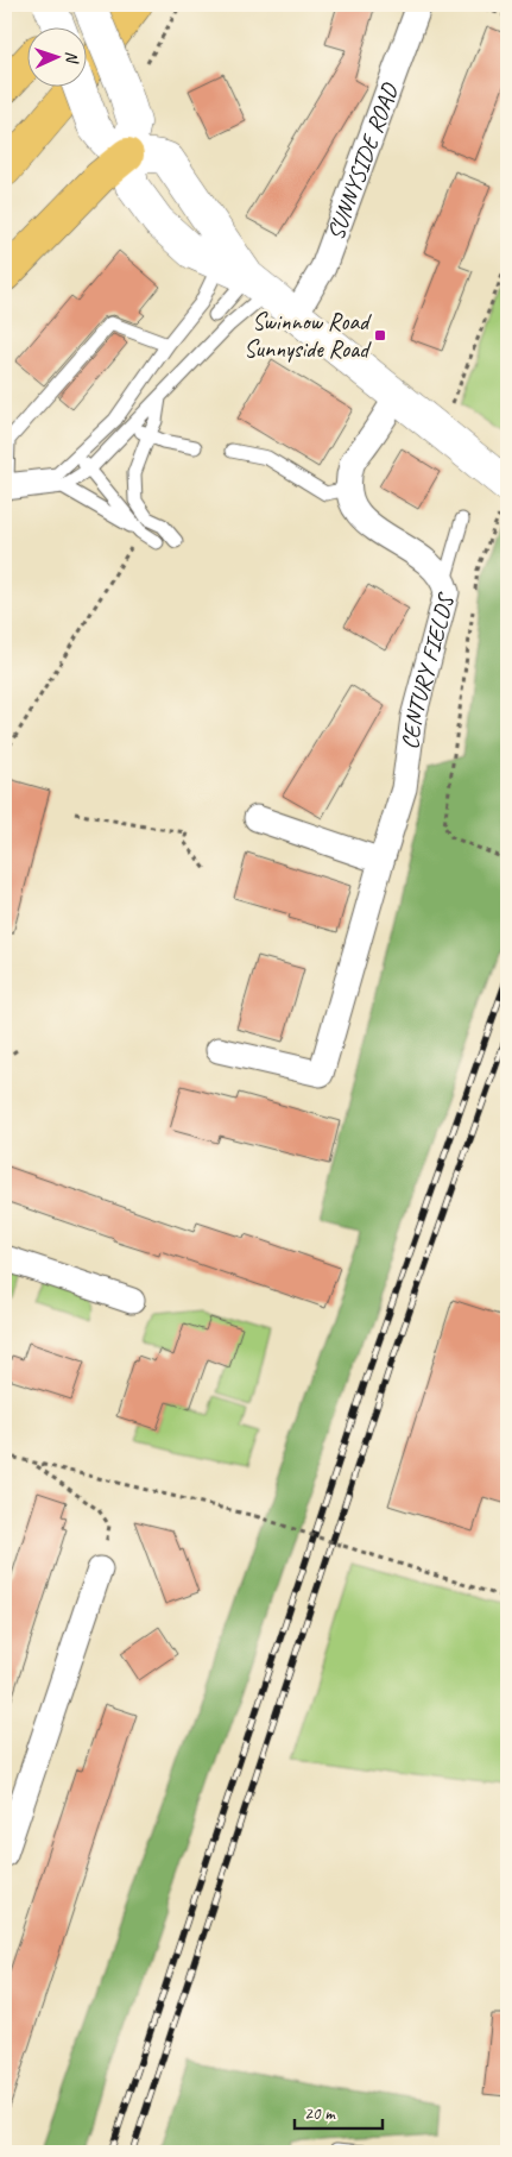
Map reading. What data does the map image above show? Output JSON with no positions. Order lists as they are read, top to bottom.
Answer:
{
  "streets": {
    "street": ["SUNNYSIDE ROAD", "CENTURY FIELDS"]
  },
  "places": {
    "transit": ["Swinnow Road Sunnyside Road"]
  },
  "scale_bar": "20 m",
  "north": "right"
}
